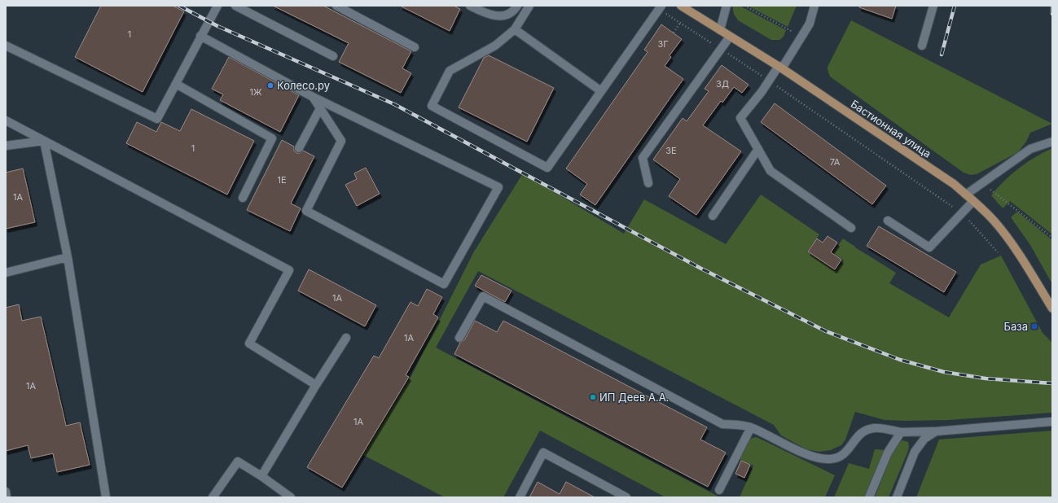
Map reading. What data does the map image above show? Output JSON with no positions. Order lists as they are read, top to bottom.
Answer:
{
  "streets": {
    "main road": ["Бастионная улица"]
  },
  "places": {
    "other": ["Колесо.ру", "ИП Деев А.А."],
    "transit": ["База"]
  },
  "house_numbers": [
    "1",
    "3Г",
    "3Д",
    "1Ж",
    "1",
    "3Е",
    "7А",
    "1Е",
    "1А",
    "1А",
    "1А",
    "1А",
    "1А"
  ]
}
